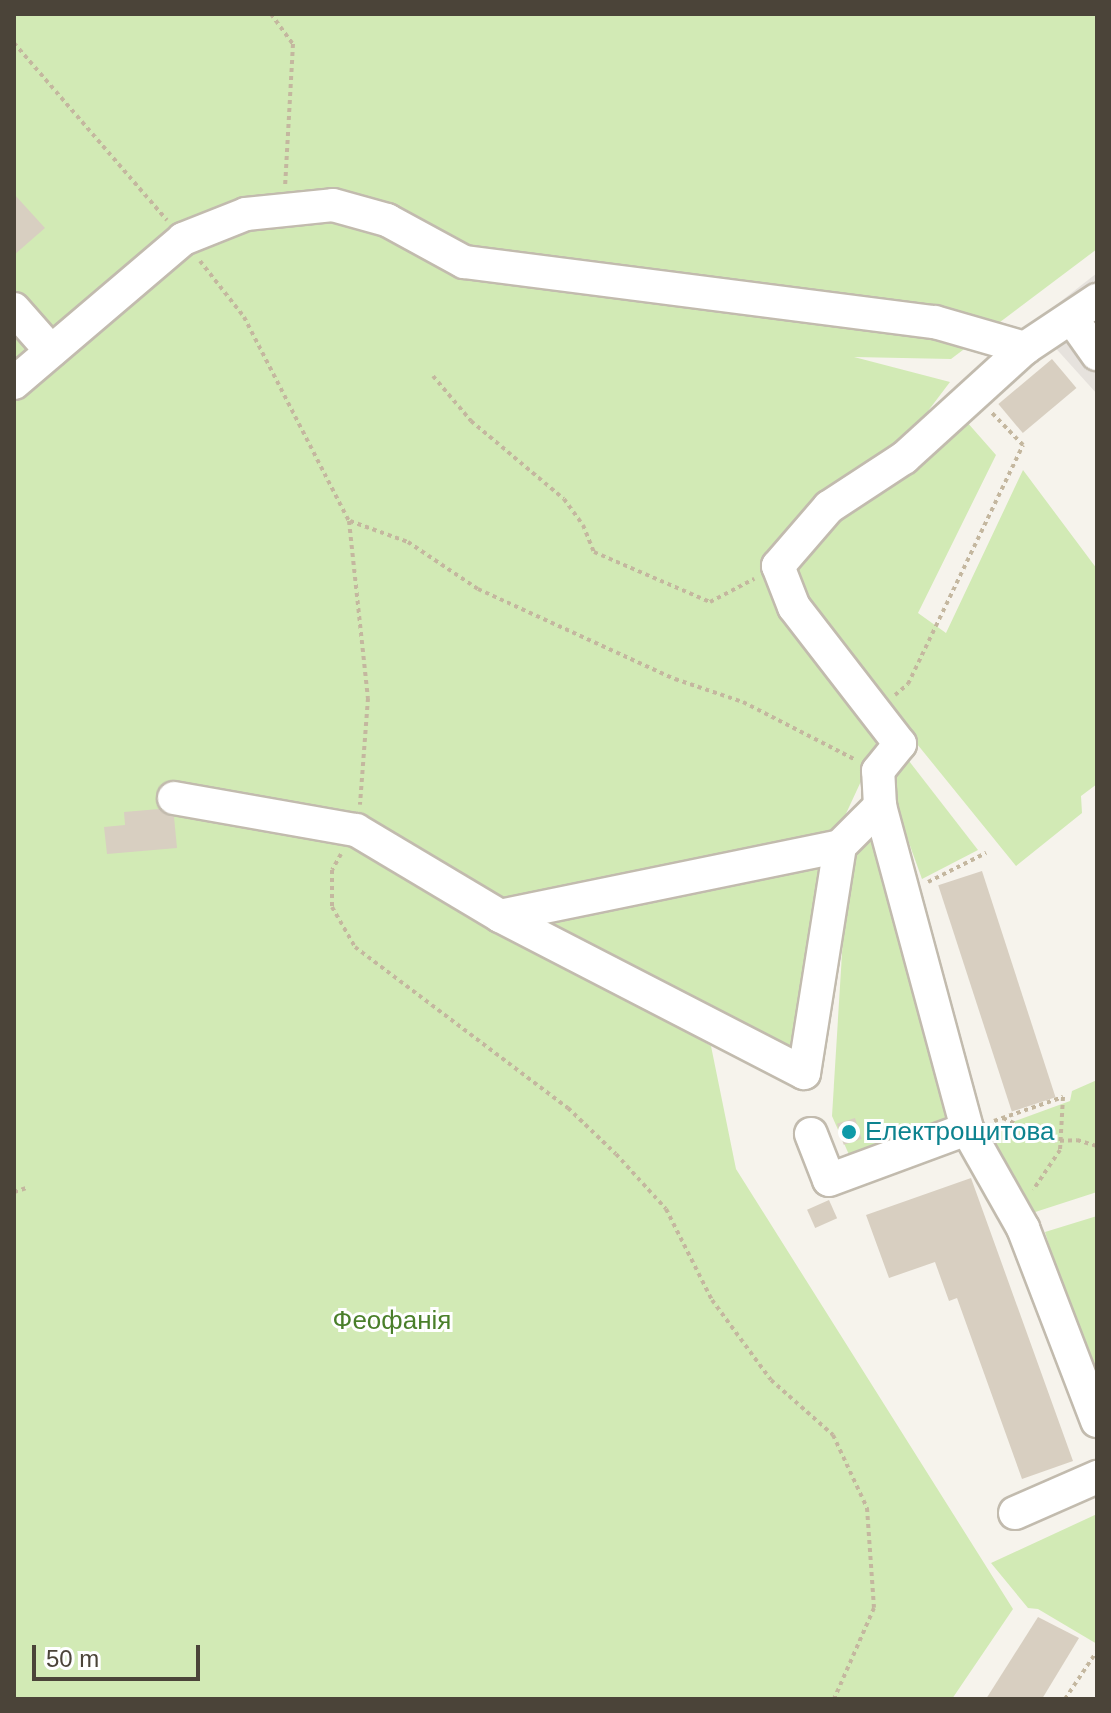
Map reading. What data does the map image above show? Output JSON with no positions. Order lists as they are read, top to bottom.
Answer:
{
  "parks": ["Феофанія"],
  "places": ["Електрощитова"],
  "scale_bar": "50 m"
}
